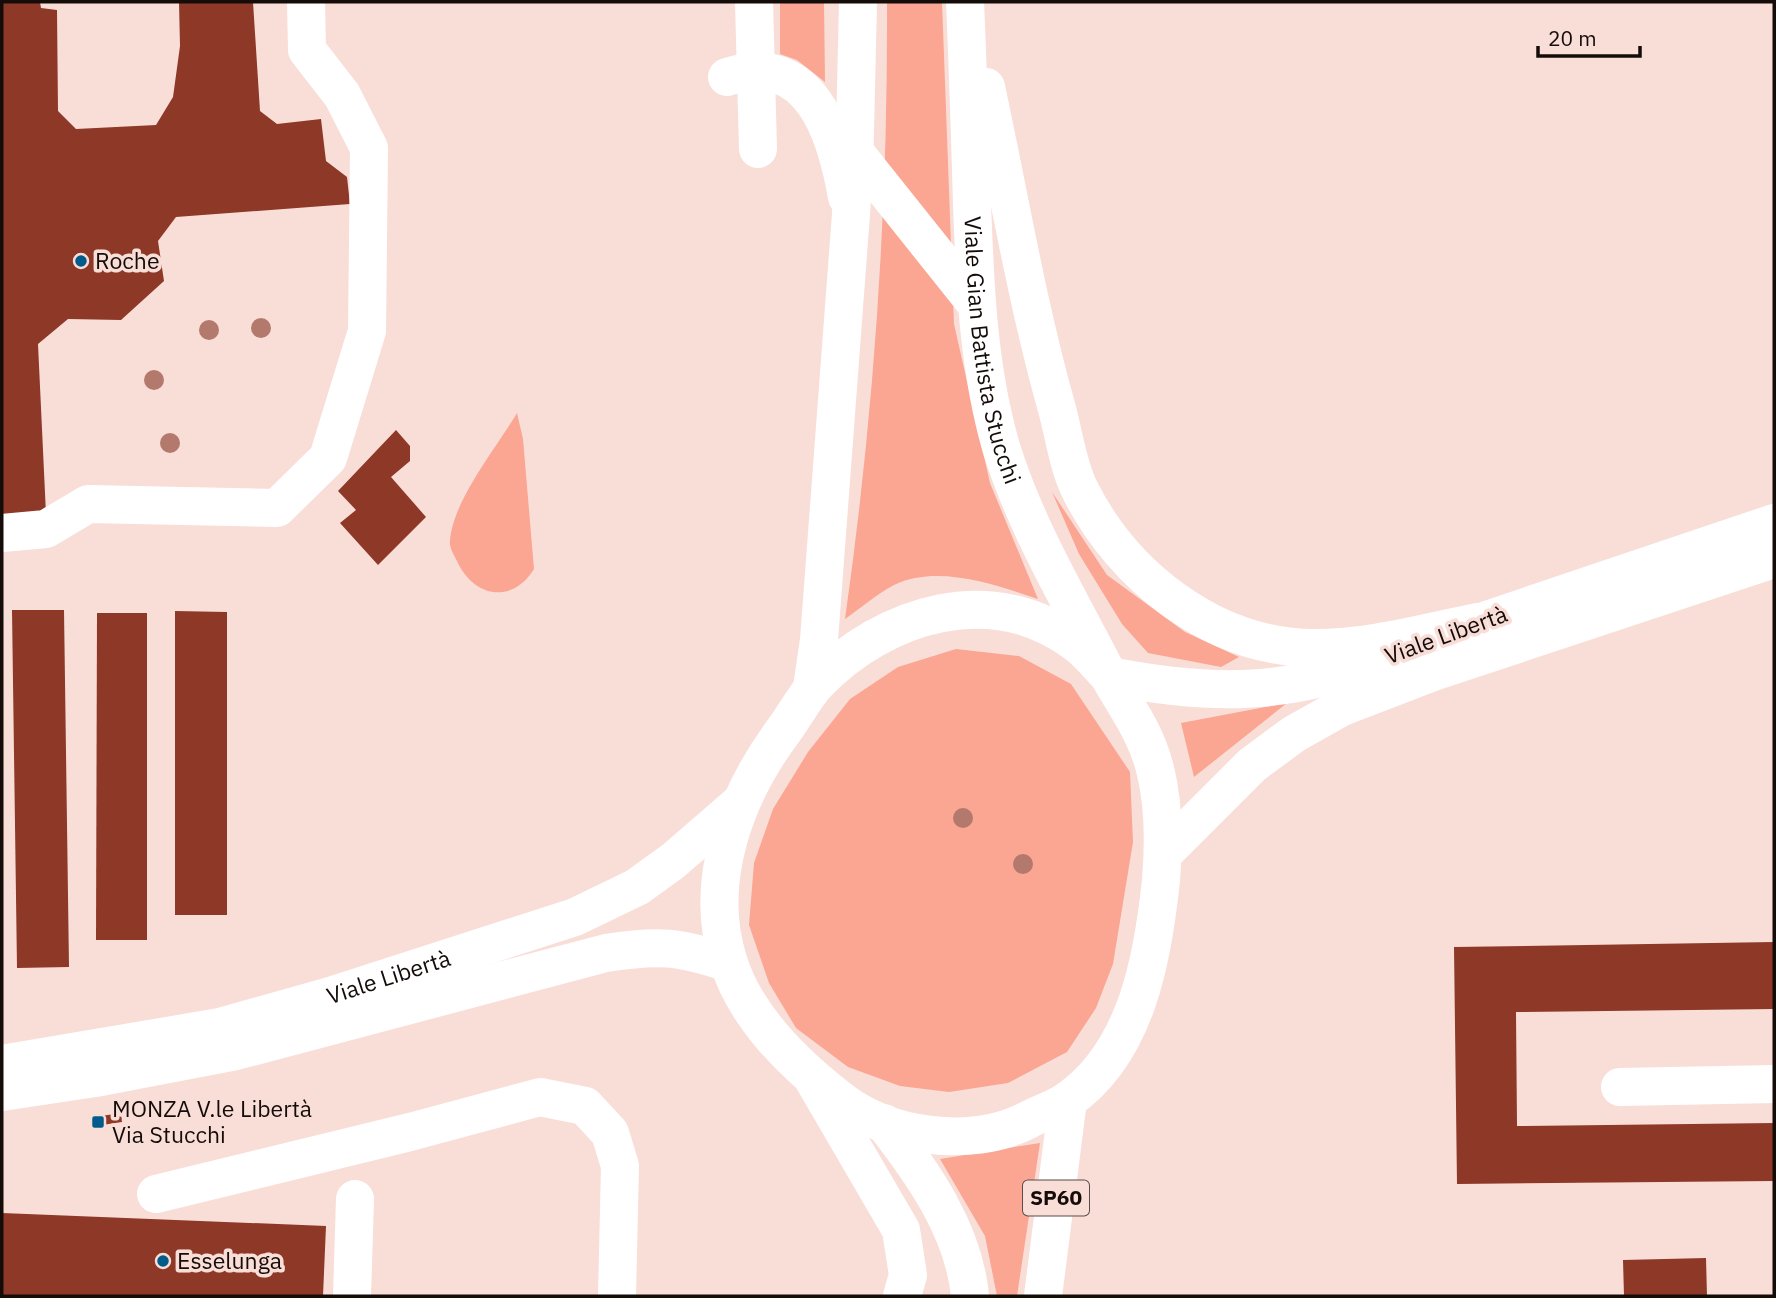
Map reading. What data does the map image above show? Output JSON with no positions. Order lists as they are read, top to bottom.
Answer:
{
  "streets": {
    "main road": ["Viale Gian Battista Stucchi", "Viale Libertà", "SP60"]
  },
  "crossings": [
    ["Viale Gian Battista Stucchi", "Viale Libertà"],
    ["Viale Gian Battista Stucchi", "SP60"]
  ],
  "places": {
    "other": ["Roche", "Esselunga"],
    "transit": ["MONZA V.le Libertà Via Stucchi"]
  },
  "scale_bar": "20 m"
}
